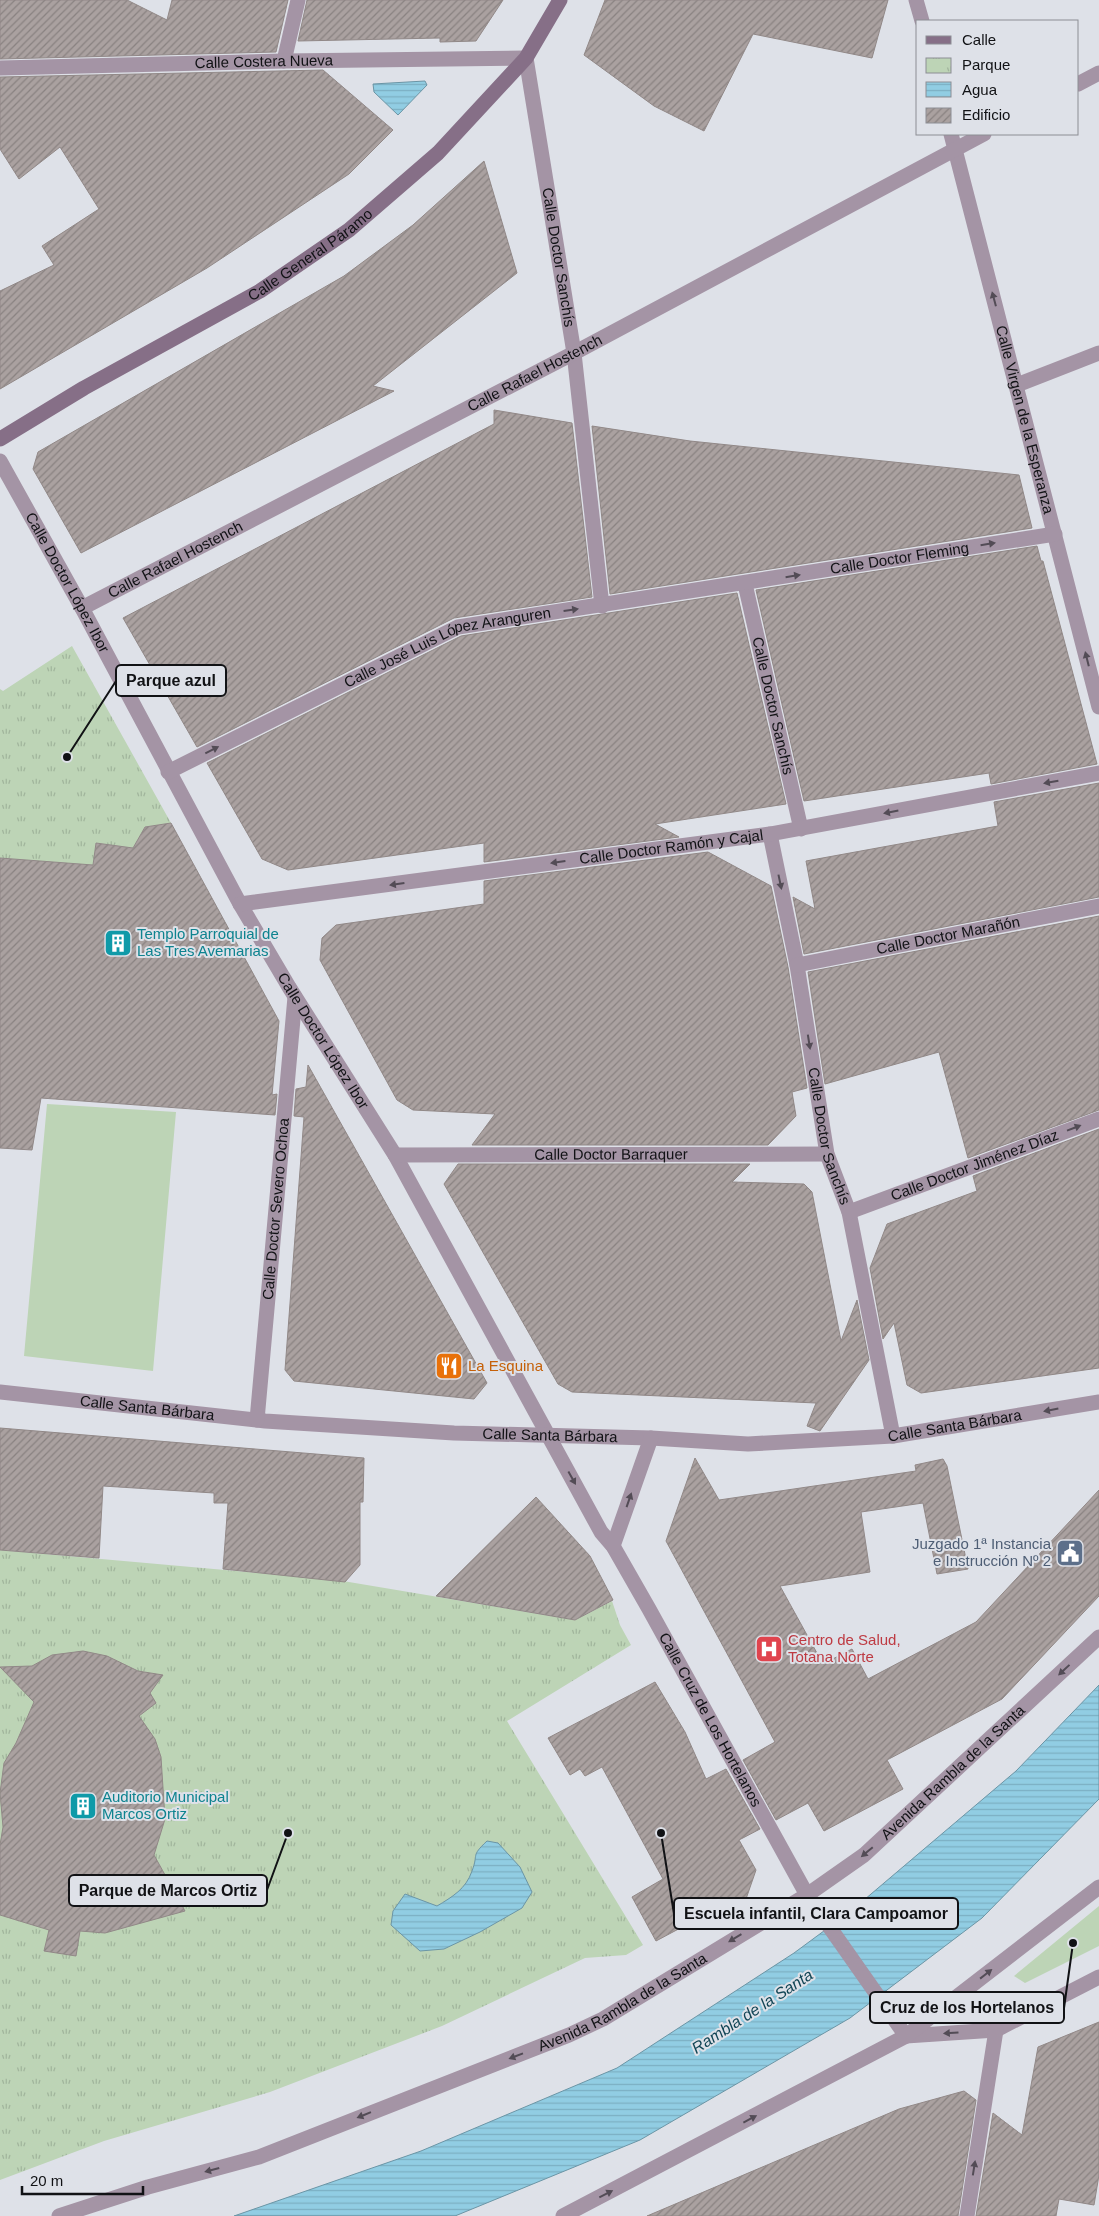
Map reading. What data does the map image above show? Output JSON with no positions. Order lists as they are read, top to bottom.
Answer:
{
  "streets": {
    "street": [
      "Calle Costera Nueva",
      "Calle General Páramo",
      "Calle Doctor Sanchís",
      "Calle Rafael Hostench",
      "Calle Virgen de la Esperanza",
      "Calle Doctor Fleming",
      "Calle Doctor López Ibor",
      "Calle José Luis López Aranguren",
      "Calle Doctor Ramón y Cajal",
      "Calle Doctor Marañón",
      "Calle Doctor Barraquer",
      "Calle Doctor Jiménez Díaz",
      "Calle Doctor Severo Ochoa",
      "Calle Santa Bárbara",
      "Calle Cruz de Los Hortelanos",
      "Avenida Rambla de la Santa"
    ]
  },
  "crossings": [
    ["Calle Costera Nueva", "Calle General Páramo"],
    ["Calle Costera Nueva", "Calle Doctor Sanchís"],
    ["Calle General Páramo", "Calle Doctor Sanchís"],
    ["Calle Doctor Sanchís", "Calle Rafael Hostench"],
    ["Calle Doctor Sanchís", "Calle Doctor Fleming"],
    ["Calle Doctor Sanchís", "Calle José Luis López Aranguren"],
    ["Calle Doctor Sanchís", "Calle Doctor Ramón y Cajal"],
    ["Calle Doctor Sanchís", "Calle Doctor Marañón"],
    ["Calle Doctor Sanchís", "Calle Doctor Barraquer"],
    ["Calle Doctor Sanchís", "Calle Doctor Jiménez Díaz"],
    ["Calle Doctor Sanchís", "Calle Santa Bárbara"],
    ["Calle Rafael Hostench", "Calle Virgen de la Esperanza"],
    ["Calle Rafael Hostench", "Calle Doctor López Ibor"],
    ["Calle Virgen de la Esperanza", "Calle Doctor Fleming"],
    ["Calle Doctor Fleming", "Calle José Luis López Aranguren"],
    ["Calle Doctor López Ibor", "Calle José Luis López Aranguren"],
    ["Calle Doctor López Ibor", "Calle Doctor Ramón y Cajal"],
    ["Calle Doctor López Ibor", "Calle Doctor Barraquer"],
    ["Calle Doctor López Ibor", "Calle Doctor Severo Ochoa"],
    ["Calle Doctor López Ibor", "Calle Santa Bárbara"],
    ["Calle Doctor López Ibor", "Calle Cruz de Los Hortelanos"],
    ["Calle Doctor Severo Ochoa", "Calle Santa Bárbara"],
    ["Calle Santa Bárbara", "Calle Cruz de Los Hortelanos"],
    ["Calle Cruz de Los Hortelanos", "Avenida Rambla de la Santa"]
  ],
  "one_way": [
    "Calle Virgen de la Esperanza",
    "Calle Doctor Fleming",
    "Calle José Luis López Aranguren",
    "Calle Doctor Ramón y Cajal",
    "Calle Doctor Jiménez Díaz",
    "Avenida Rambla de la Santa"
  ],
  "water": ["Rambla de la Santa"],
  "places": {
    "other": [
      "Parque azul",
      "Parque de Marcos Ortiz",
      "Escuela infantil, Clara Campoamor",
      "Cruz de los Hortelanos"
    ],
    "building": ["Templo Parroquial de Las Tres Avemarias", "Auditorio Municipal Marcos Ortiz"],
    "restaurant": ["La Esquina"],
    "public building": ["Juzgado 1ª Instancia e Instrucción Nº 2"],
    "hospital": ["Centro de Salud, Totana Norte"]
  },
  "legend": [
    "Calle",
    "Parque",
    "Agua",
    "Edificio"
  ],
  "scale_bar": "20 m"
}
